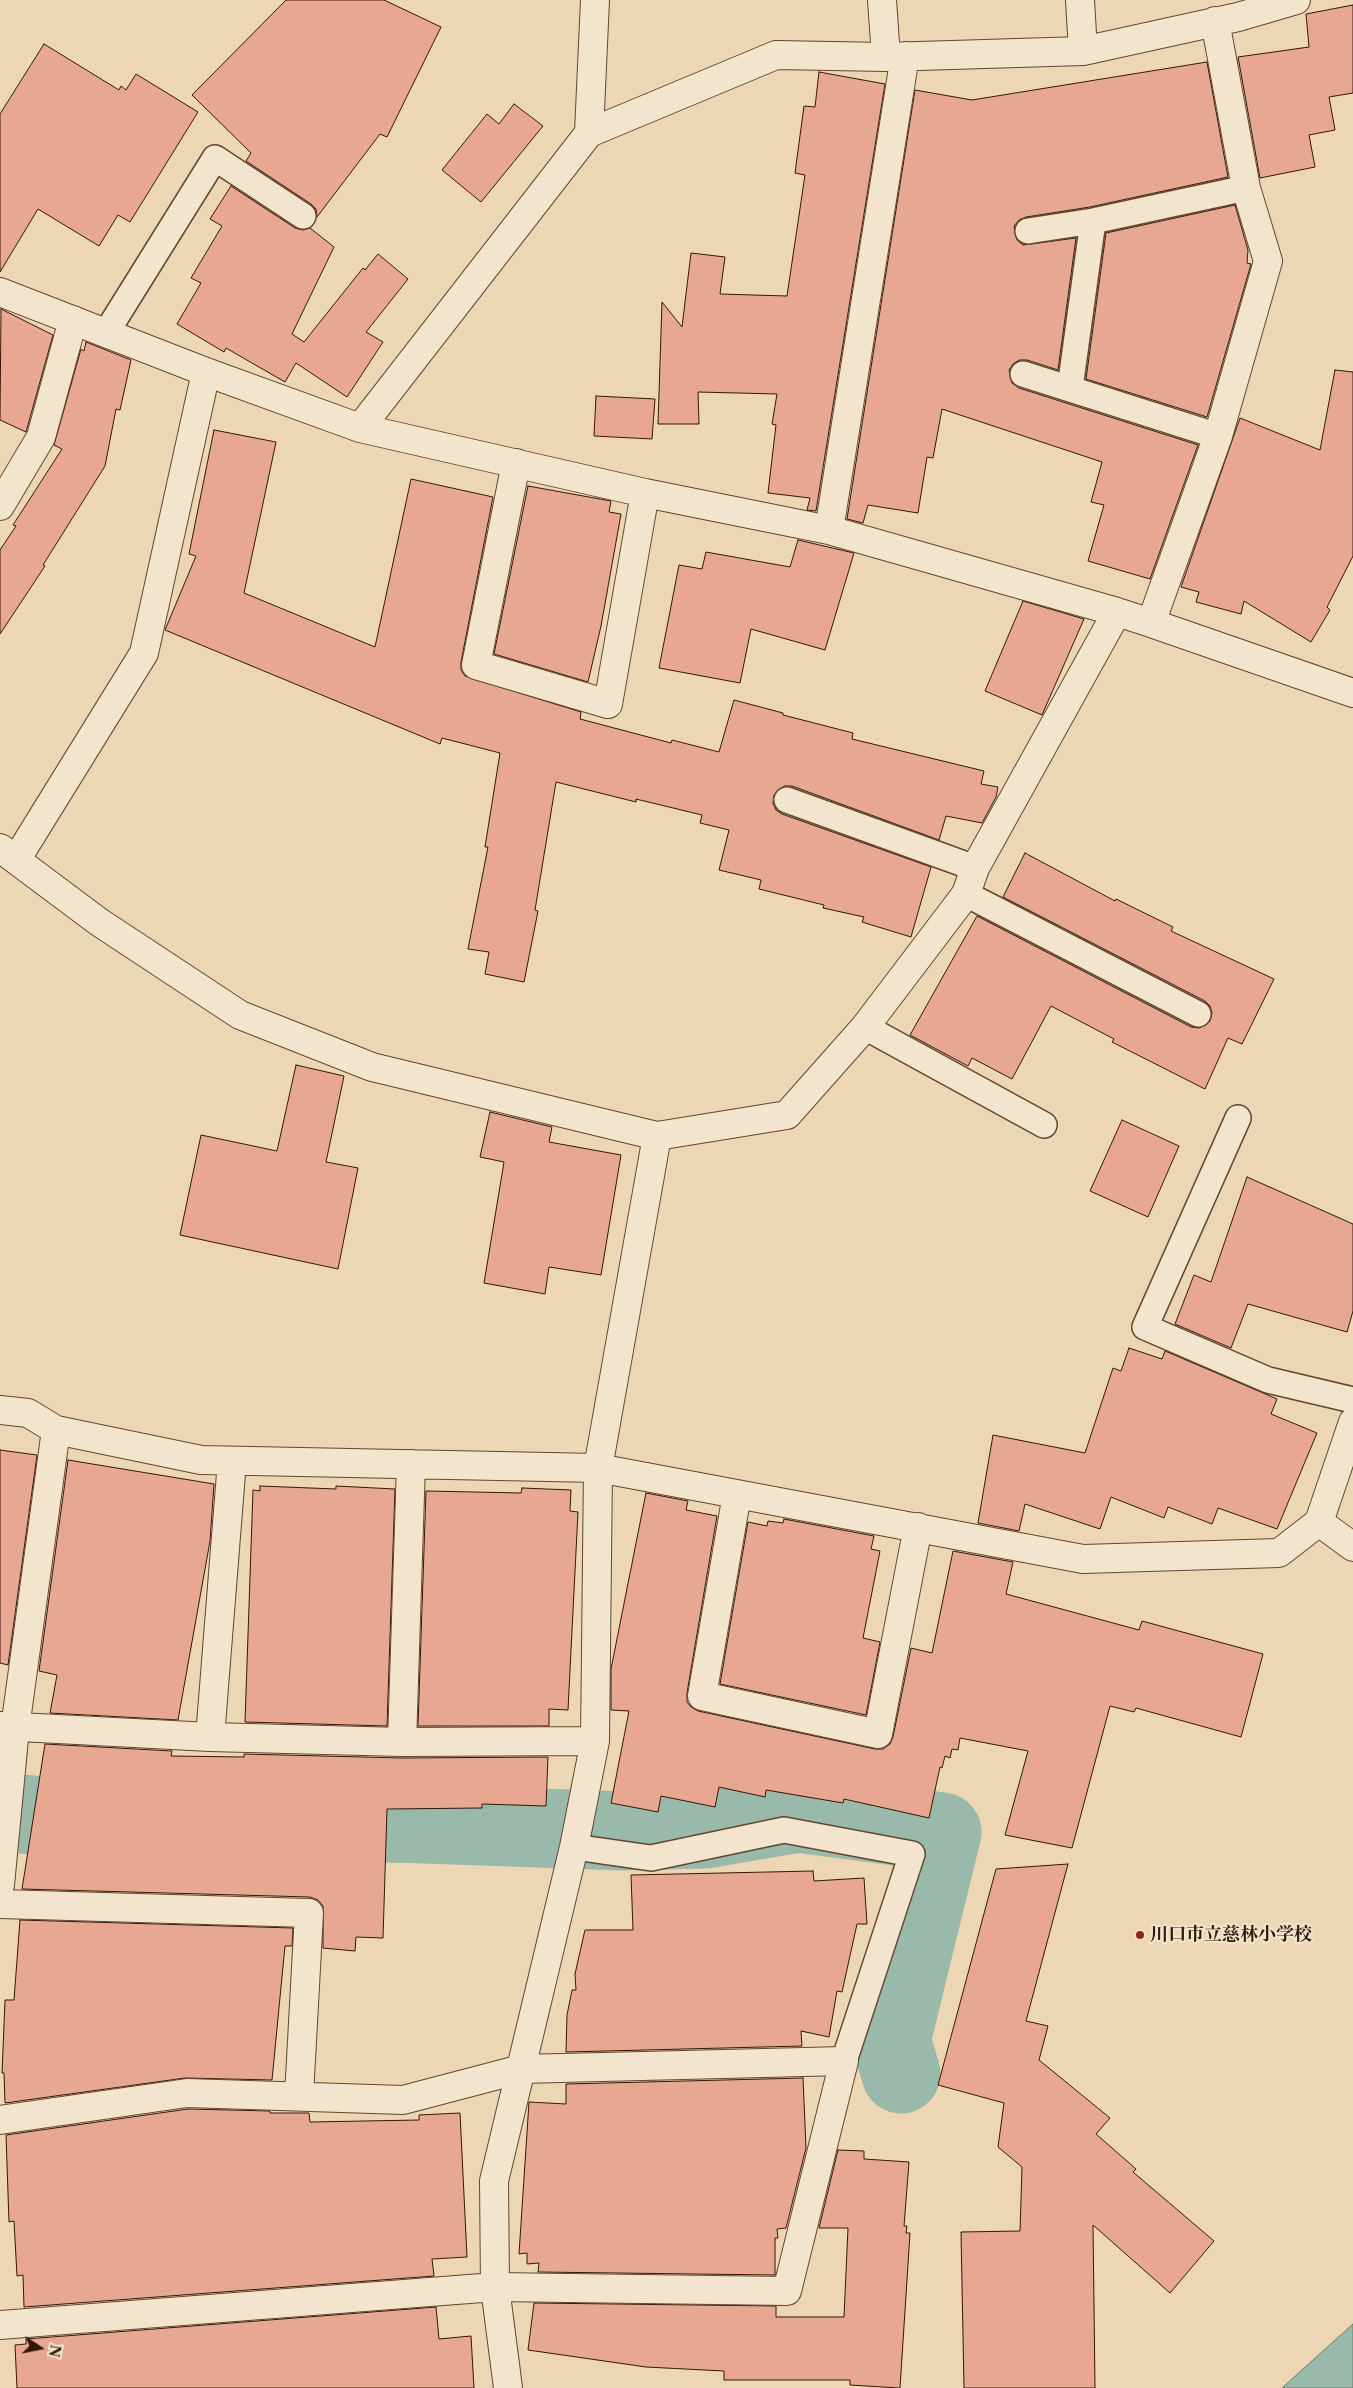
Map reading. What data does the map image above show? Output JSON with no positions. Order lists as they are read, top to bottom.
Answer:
{
  "places": ["川口市立慈林小学校"],
  "north": "right"
}
